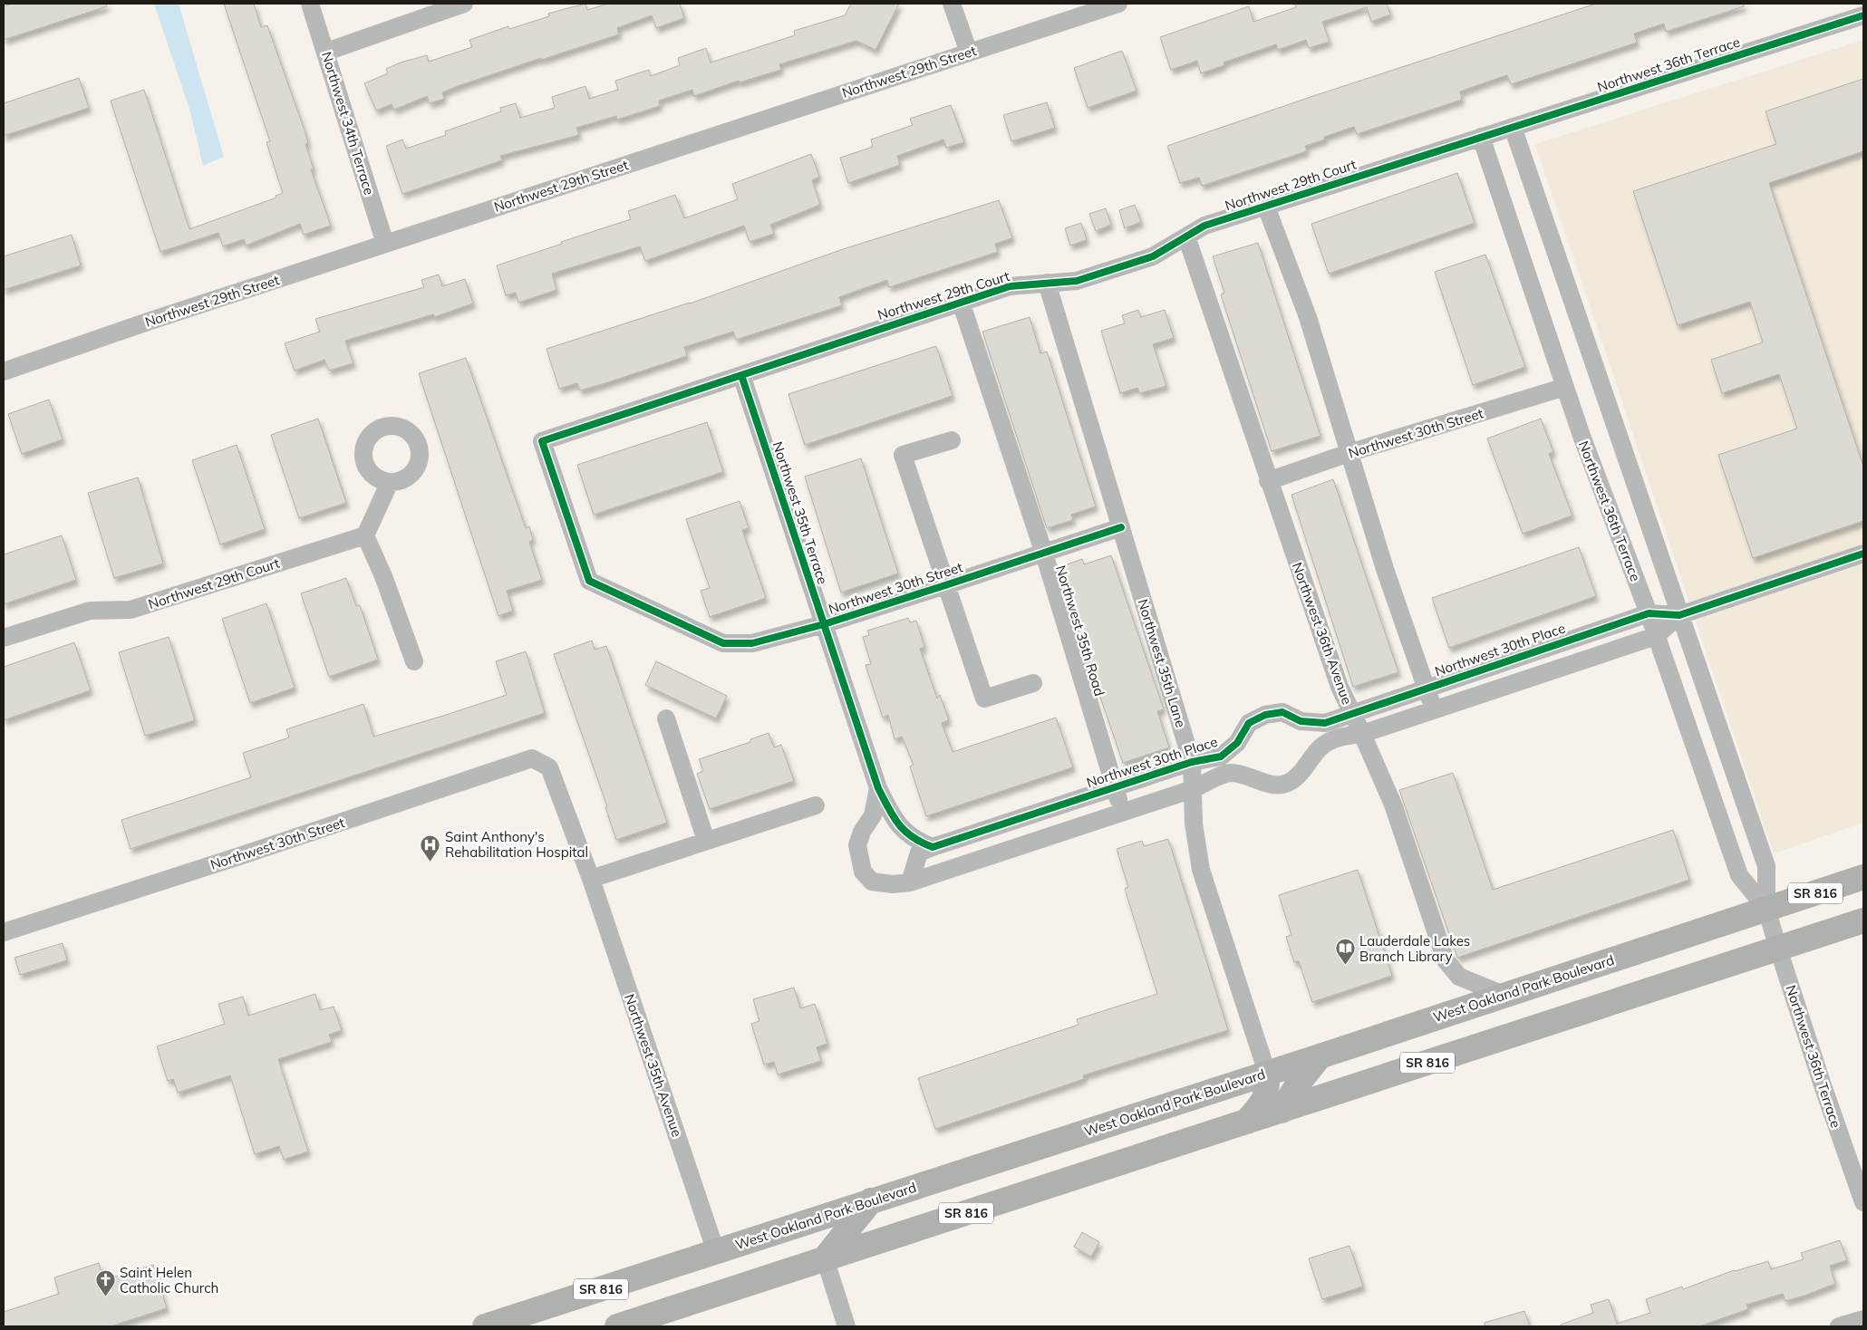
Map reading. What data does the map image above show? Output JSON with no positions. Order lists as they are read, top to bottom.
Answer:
{
  "streets": {
    "main road": ["SR 816", "West Oakland Park Boulevard"],
    "street": [
      "Northwest 36th Terrace",
      "Northwest 29th Street",
      "Northwest 34th Terrace",
      "Northwest 29th Court",
      "Northwest 30th Street",
      "Northwest 35th Terrace",
      "Northwest 35th Road",
      "Northwest 36th Avenue",
      "Northwest 30th Place",
      "Northwest 35th Lane",
      "Northwest 35th Avenue"
    ]
  },
  "crossings": [
    ["Northwest 36th Terrace", "Northwest 29th Court"],
    ["Northwest 36th Terrace", "Northwest 30th Street"],
    ["Northwest 36th Terrace", "Northwest 30th Place"],
    ["Northwest 36th Terrace", "SR 816"],
    ["Northwest 36th Terrace", "West Oakland Park Boulevard"],
    ["Northwest 29th Street", "Northwest 34th Terrace"],
    ["Northwest 29th Court", "Northwest 30th Street"],
    ["Northwest 29th Court", "Northwest 35th Terrace"],
    ["Northwest 29th Court", "Northwest 35th Road"],
    ["Northwest 29th Court", "Northwest 36th Avenue"],
    ["Northwest 29th Court", "Northwest 35th Lane"],
    ["Northwest 30th Street", "Northwest 35th Terrace"],
    ["Northwest 30th Street", "Northwest 35th Road"],
    ["Northwest 30th Street", "Northwest 36th Avenue"],
    ["Northwest 30th Street", "Northwest 35th Lane"],
    ["Northwest 30th Street", "Northwest 35th Avenue"],
    ["Northwest 35th Road", "Northwest 30th Place"],
    ["Northwest 36th Avenue", "Northwest 30th Place"],
    ["Northwest 36th Avenue", "West Oakland Park Boulevard"],
    ["Northwest 30th Place", "Northwest 35th Lane"],
    ["Northwest 35th Lane", "West Oakland Park Boulevard"],
    ["West Oakland Park Boulevard", "Northwest 35th Avenue"]
  ],
  "places": {
    "hospital": ["Saint Anthony's Rehabilitation Hospital"],
    "library": ["Lauderdale Lakes Branch Library"],
    "church": ["Saint Helen Catholic Church"]
  }
}
